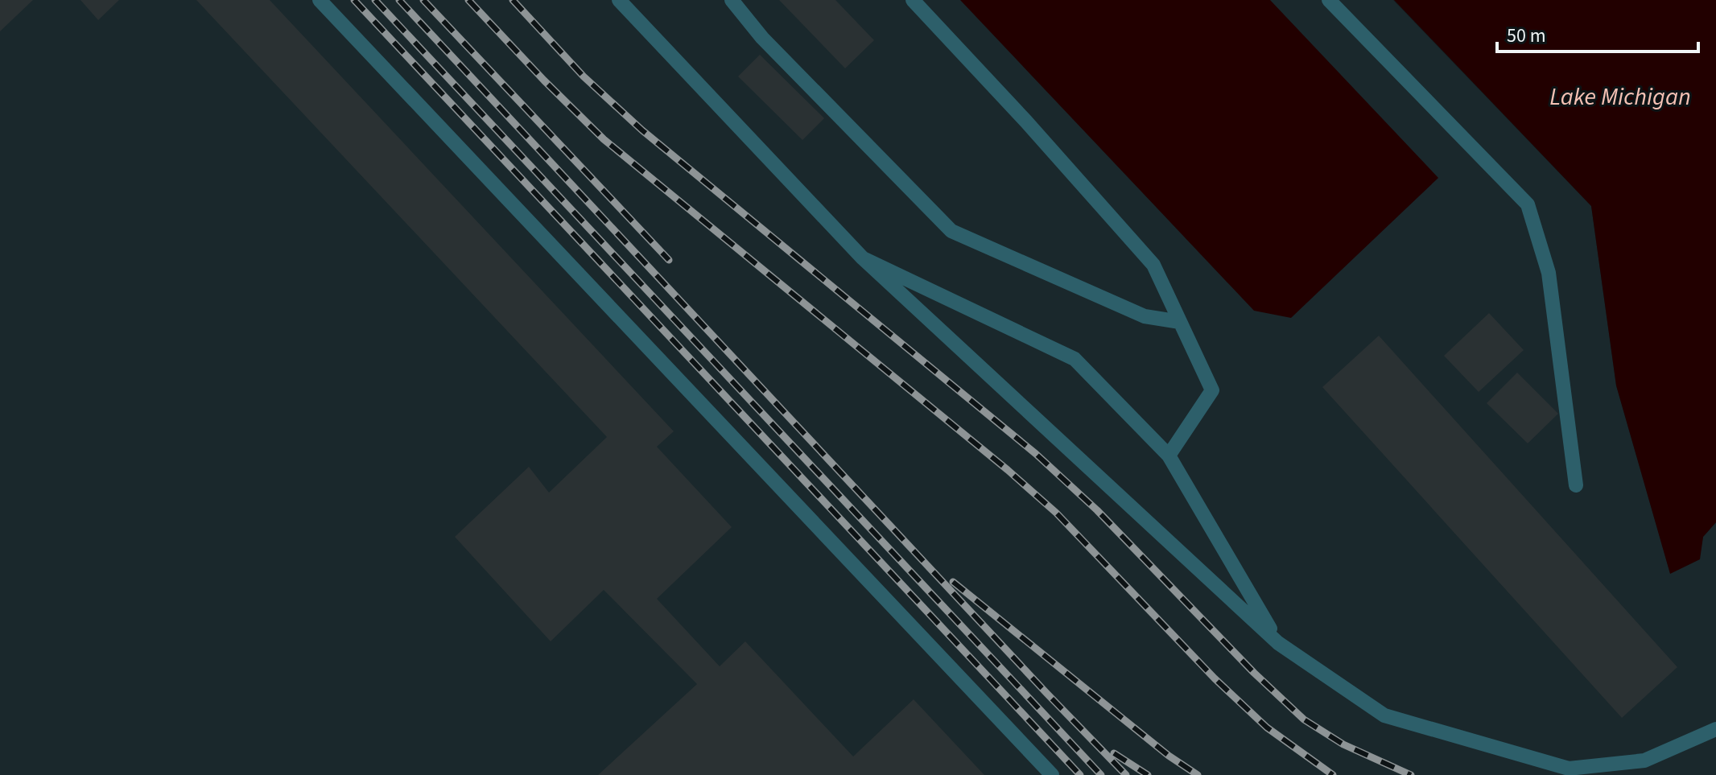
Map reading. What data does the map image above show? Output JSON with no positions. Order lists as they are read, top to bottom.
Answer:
{
  "water": ["Lake Michigan"],
  "scale_bar": "50 m"
}
